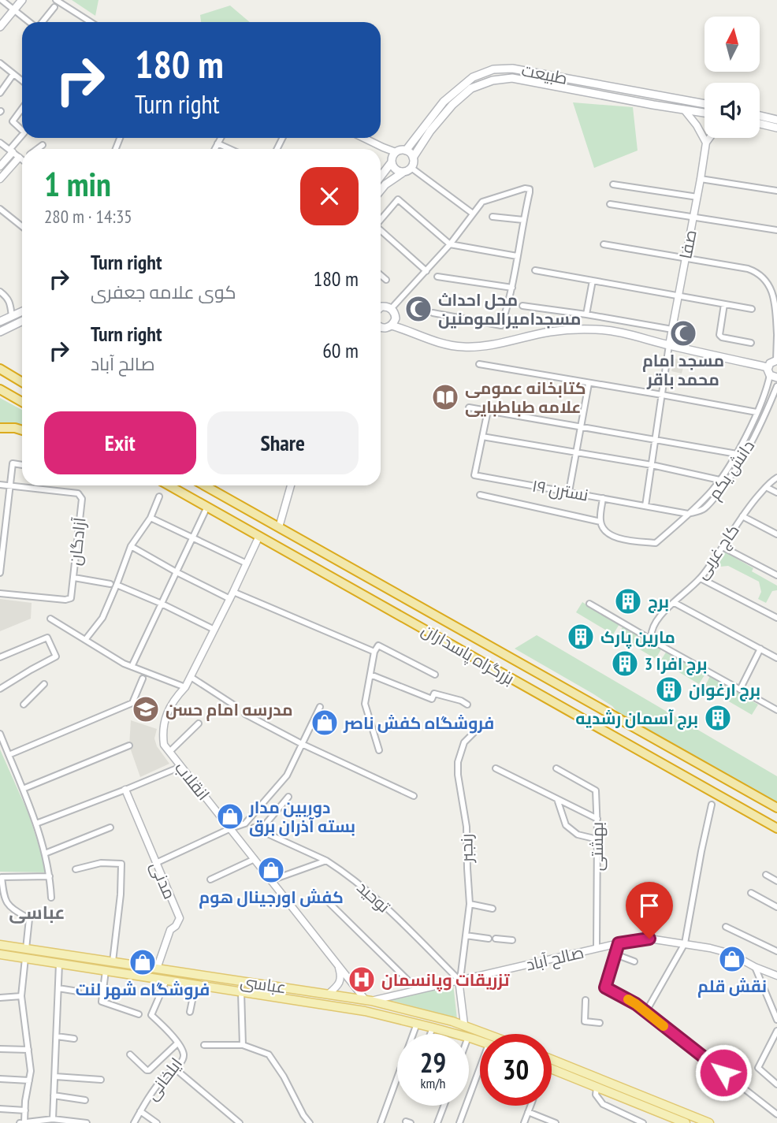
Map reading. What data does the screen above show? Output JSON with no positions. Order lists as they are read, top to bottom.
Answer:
{
  "streets": {
    "highway": ["بزرگراه پاسداران"],
    "main road": ["طبیعت", "عباسى"],
    "street": [
      "صفا",
      "دانش یکم",
      "نسترن ۱۹",
      "آزادگان",
      "کاج غربی",
      "انقلاب",
      "بهشتی",
      "رنجبر",
      "مدنی",
      "توحید",
      "صالح آباد",
      "ایلخانی"
    ]
  },
  "crossings": [
    ["دانش یکم", "نسترن ۱۹"],
    ["بزرگراه پاسداران", "انقلاب"],
    ["انقلاب", "صالح آباد"],
    ["انقلاب", "عباسى"],
    ["بهشتی", "صالح آباد"],
    ["رنجبر", "توحید"],
    ["رنجبر", "صالح آباد"],
    ["مدنی", "عباسى"],
    ["توحید", "صالح آباد"],
    ["صالح آباد", "عباسى"],
    ["عباسى", "ایلخانی"]
  ],
  "districts": ["عباسی"],
  "places": {
    "mosque": ["محل احداث مسجدامیرالمومنین", "مسجد امام محمد باقر"],
    "library": ["کتابخانه عمومی علامه طباطبایی"],
    "building": [
      "برج",
      "مارین پارک",
      "برج افرا 3",
      "برج ارغوان",
      "برج آسمان رشدیه"
    ],
    "school or university": ["مدرسه امام حسن"],
    "shop": [
      "فروشگاه کفش ناصر",
      "دوربین مدار بسته آذران برق",
      "کفش اورجینال هوم",
      "نقش قلم",
      "فروشگاه شهر لنت"
    ],
    "hospital": ["تزریقات وپانسمان"]
  },
  "north": "top",
  "page": {
    "turn": ["180 m", "Turn right"],
    "heading": ["1 min", "280 m · 14:35"],
    "list": [
      {
        "name": "Turn right",
        "note": "کوی علامه جعفری",
        "value": "180 m"
      },
      {
        "name": "Turn right",
        "note": "صالح آباد",
        "value": "60 m"
      }
    ],
    "buttons": ["Exit", "Share"],
    "speed": "29 km/h",
    "limit": "30"
  }
}
